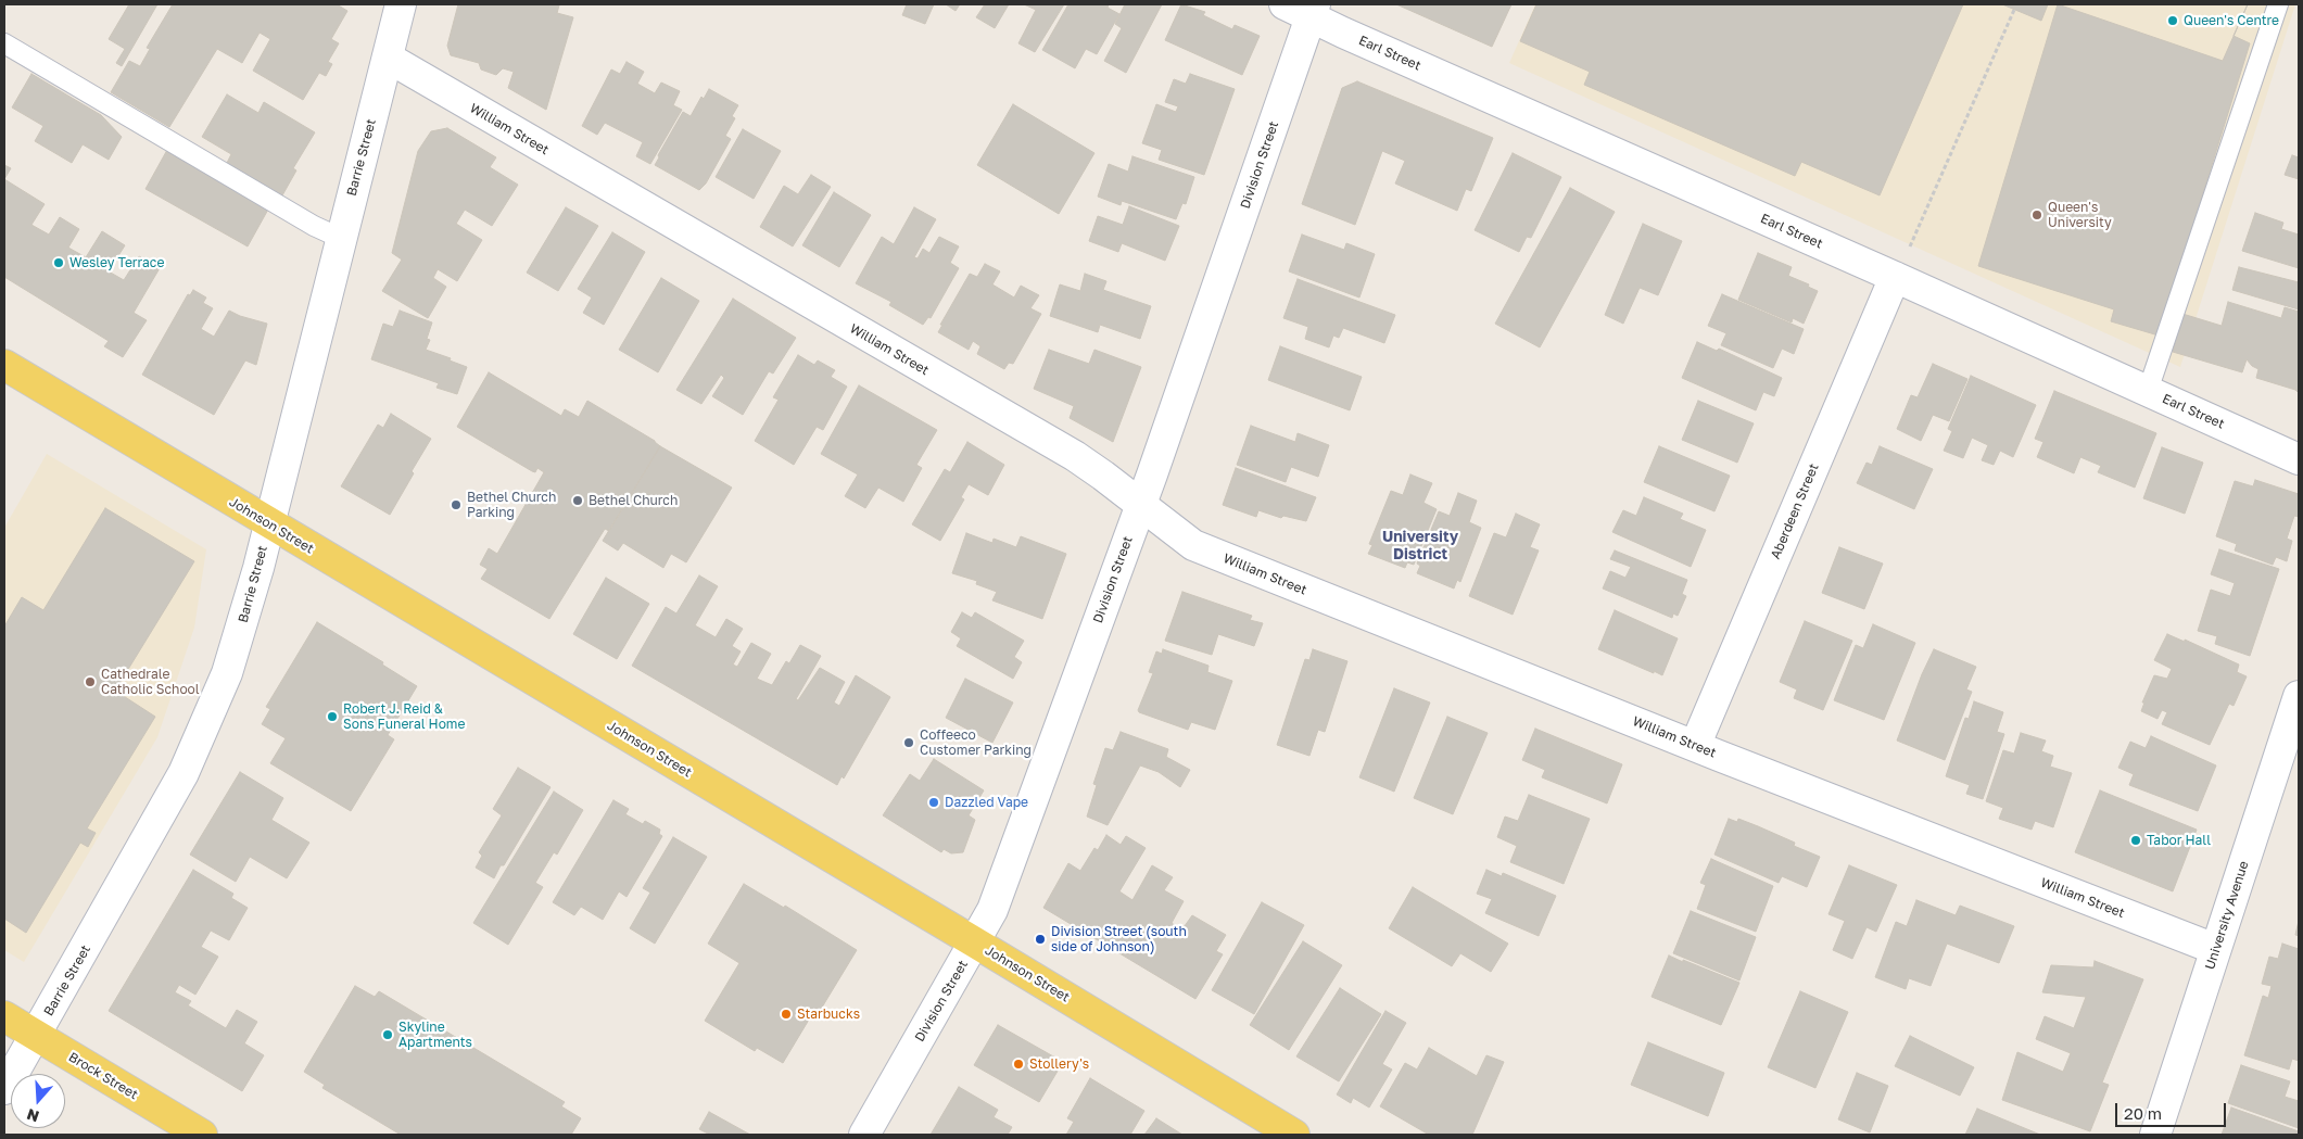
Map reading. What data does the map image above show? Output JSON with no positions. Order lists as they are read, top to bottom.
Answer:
{
  "streets": {
    "main road": ["Johnson Street", "Brock Street"],
    "street": [
      "Earl Street",
      "William Street",
      "Barrie Street",
      "Division Street",
      "Aberdeen Street",
      "University Avenue"
    ]
  },
  "crossings": [
    ["Earl Street", "Division Street"],
    ["Earl Street", "Aberdeen Street"],
    ["William Street", "Barrie Street"],
    ["William Street", "Division Street"],
    ["William Street", "Aberdeen Street"],
    ["William Street", "University Avenue"],
    ["Barrie Street", "Johnson Street"],
    ["Barrie Street", "Brock Street"],
    ["Division Street", "Johnson Street"]
  ],
  "districts": ["University District"],
  "places": [
    "Queen's Centre",
    "Queen's University",
    "Wesley Terrace",
    "Bethel Church",
    "Bethel Church Parking",
    "Cathedrale Catholic School",
    "Robert J. Reid & Sons Funeral Home",
    "Coffeeco Customer Parking",
    "Dazzled Vape",
    "Tabor Hall",
    "Division Street (south side of Johnson)",
    "Starbucks",
    "Skyline Apartments",
    "Stollery's"
  ],
  "scale_bar": "20 m",
  "north": "bottom"
}
